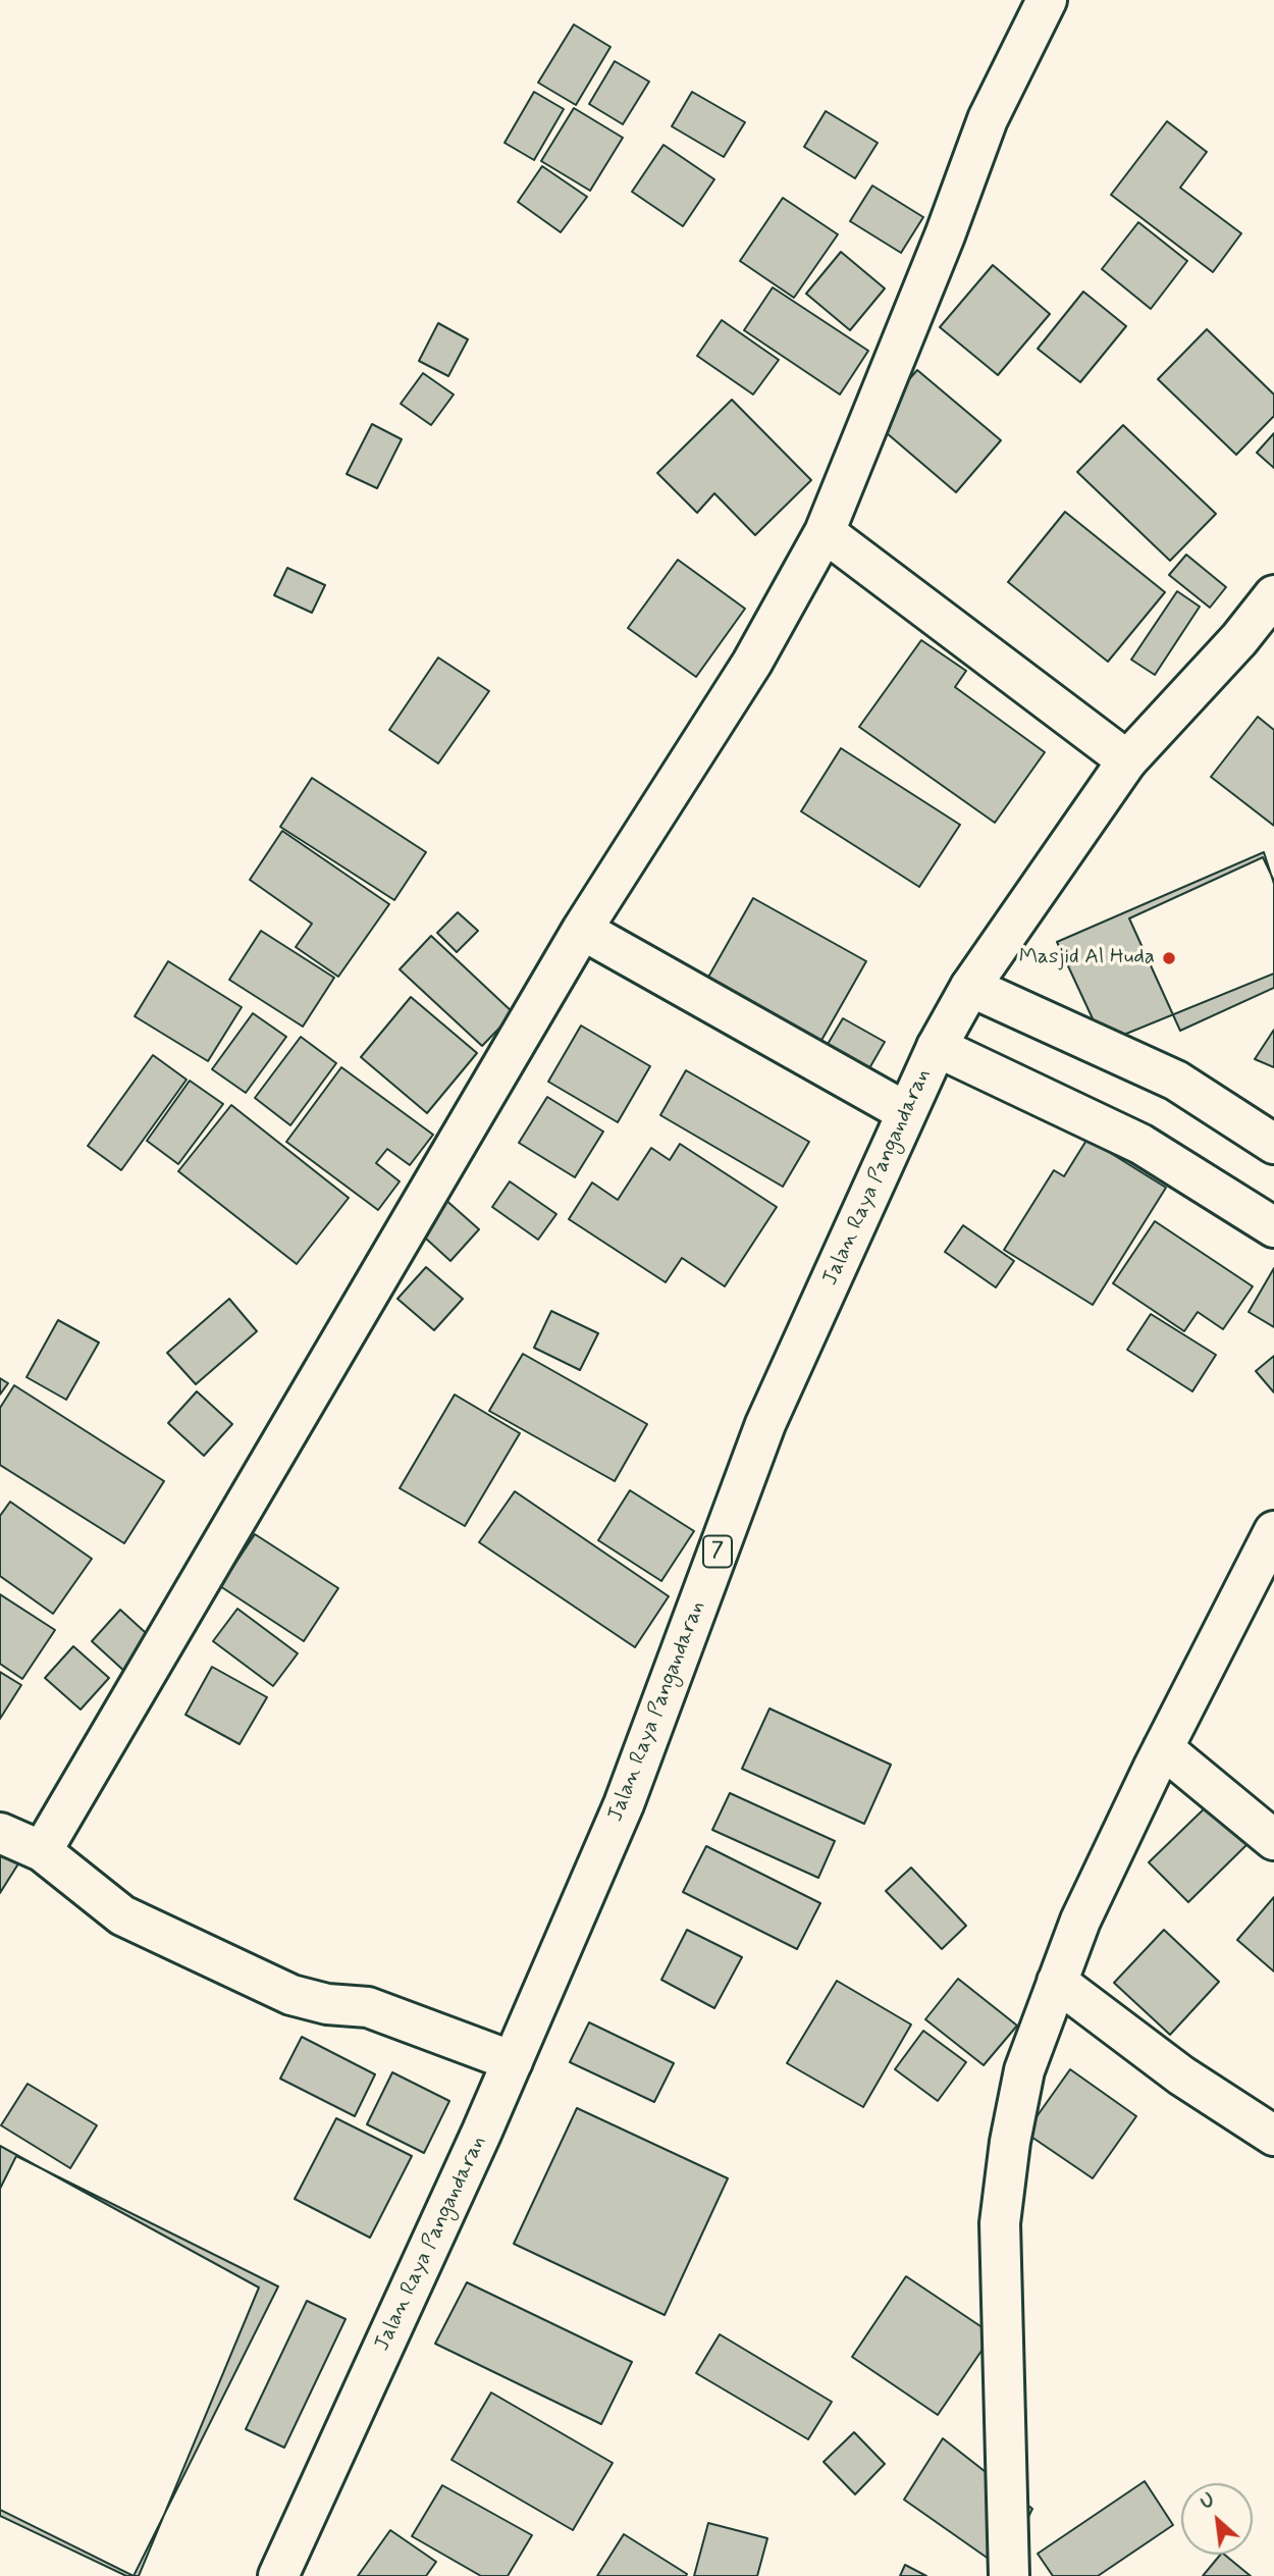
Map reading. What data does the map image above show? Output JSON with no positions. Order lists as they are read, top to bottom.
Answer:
{
  "streets": {
    "main road": ["Jalan Raya Pangandaran", "7"]
  },
  "places": ["Masjid Al Huda"],
  "north": "top left"
}
